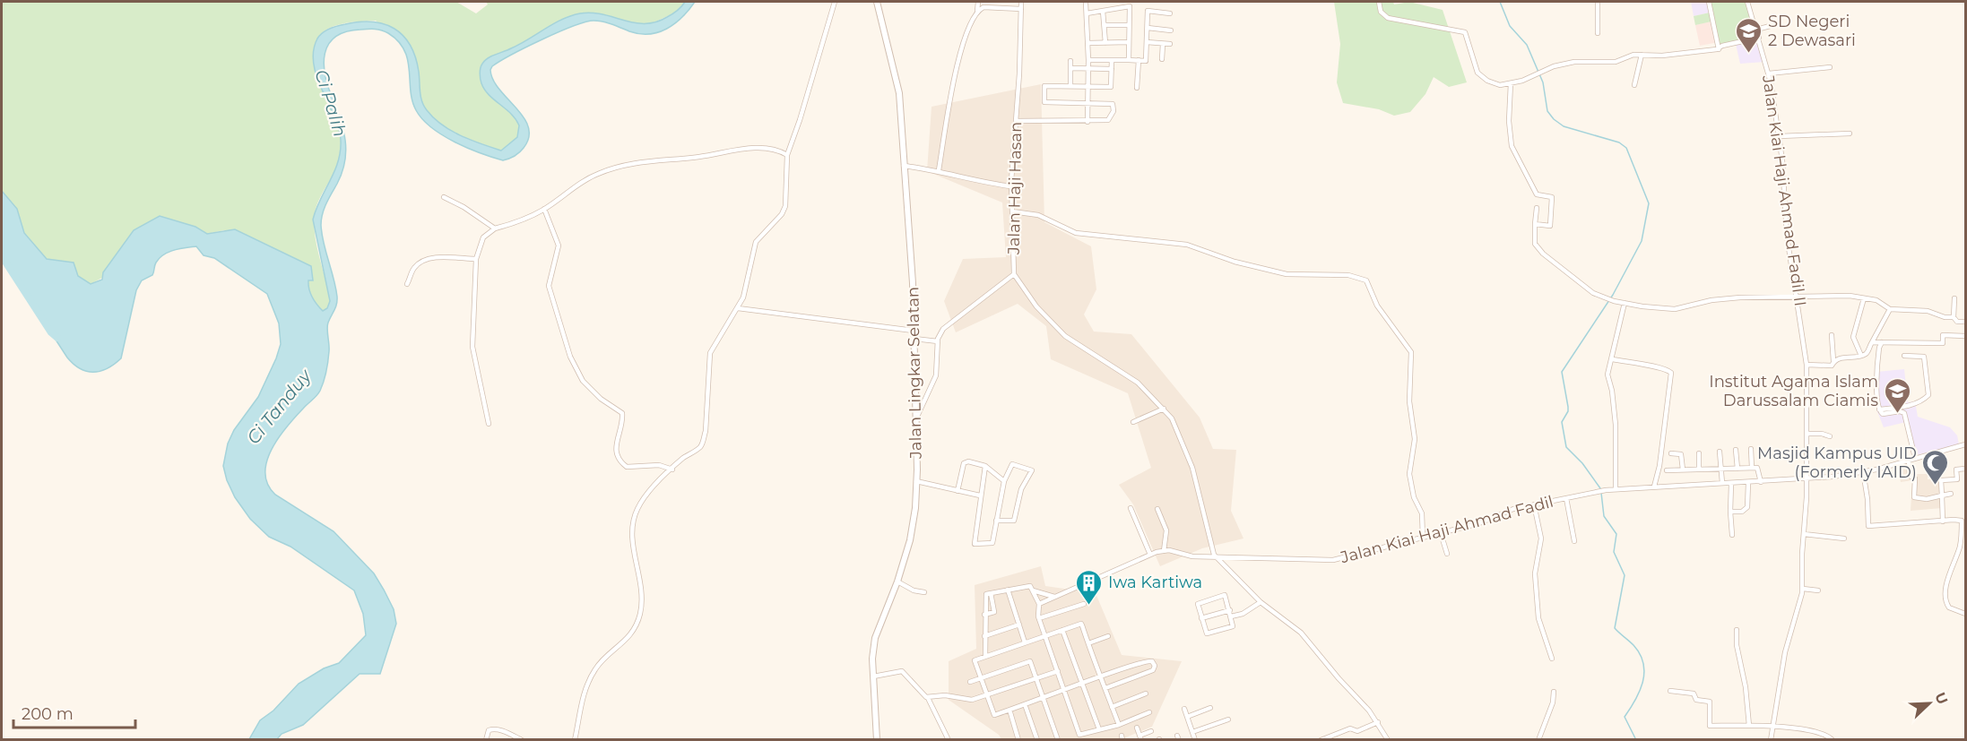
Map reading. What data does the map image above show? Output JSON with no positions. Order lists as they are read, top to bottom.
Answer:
{
  "streets": {
    "street": [
      "Jalan Haji Hasan",
      "Jalan Kiai Haji Ahmad Fadil II",
      "Jalan Lingkar Selatan",
      "Jalan Kiai Haji Ahmad Fadil"
    ]
  },
  "crossings": [
    ["Jalan Haji Hasan", "Jalan Kiai Haji Ahmad Fadil"],
    ["Jalan Kiai Haji Ahmad Fadil II", "Jalan Kiai Haji Ahmad Fadil"]
  ],
  "water": ["Ci Palih", "Ci Tanduy"],
  "places": {
    "school or university": ["SD Negeri 2 Dewasari", "Institut Agama Islam Darussalam Ciamis"],
    "mosque": ["Masjid Kampus UID (Formerly IAID)"],
    "building": ["Iwa Kartiwa"]
  },
  "scale_bar": "200 m",
  "north": "top right"
}
